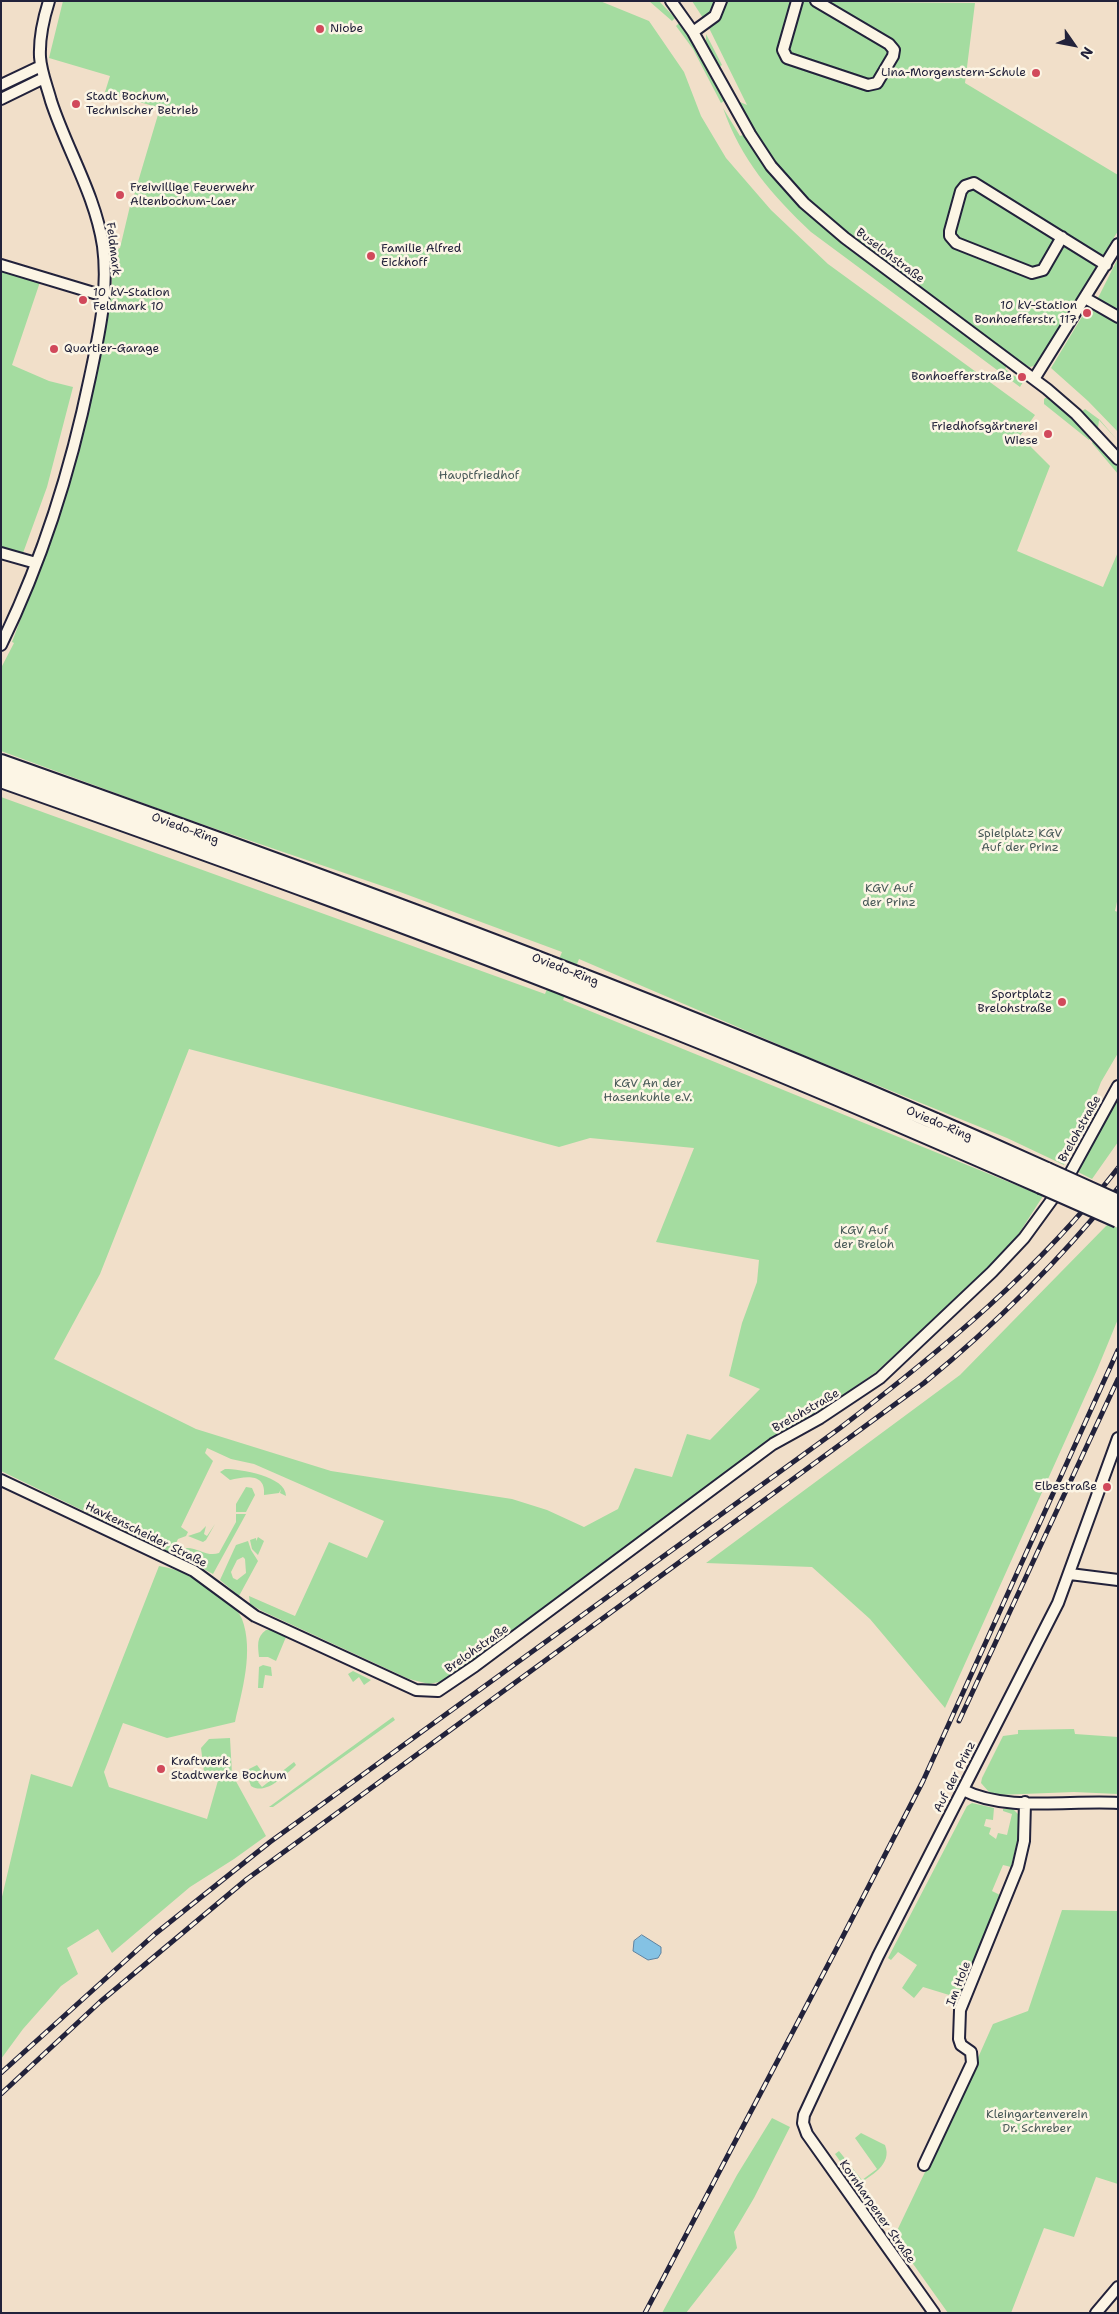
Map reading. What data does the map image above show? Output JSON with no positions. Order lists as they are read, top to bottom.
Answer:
{
  "streets": {
    "highway": ["Oviedo-Ring"],
    "street": [
      "Feldmark",
      "Buselohstraße",
      "Brelohstraße",
      "Havkenscheider Straße",
      "Auf der Prinz",
      "Im Hole",
      "Kornharpener Straße"
    ]
  },
  "crossings": [
    ["Brelohstraße", "Havkenscheider Straße"],
    ["Auf der Prinz", "Kornharpener Straße"]
  ],
  "parks": [
    "Hauptfriedhof",
    "Spielplatz KGV Auf der Prinz",
    "KGV Auf der Prinz",
    "KGV An der Hasenkuhle e.V.",
    "KGV Auf der Breloh",
    "Kleingartenverein Dr. Schreber"
  ],
  "places": [
    "Niobe",
    "Lina-Morgenstern-Schule",
    "Stadt Bochum, Technischer Betrieb",
    "Freiwillige Feuerwehr Altenbochum-Laer",
    "Familie Alfred Eickhoff",
    "10 kV-Station Feldmark 10",
    "10 kV-Station Bonhoefferstr. 117",
    "Quartier-Garage",
    "Bonhoefferstraße",
    "Friedhofsgärtnerei Wiese",
    "Sportplatz Brelohstraße",
    "Elbestraße",
    "Kraftwerk Stadtwerke Bochum"
  ],
  "north": "bottom right"
}
